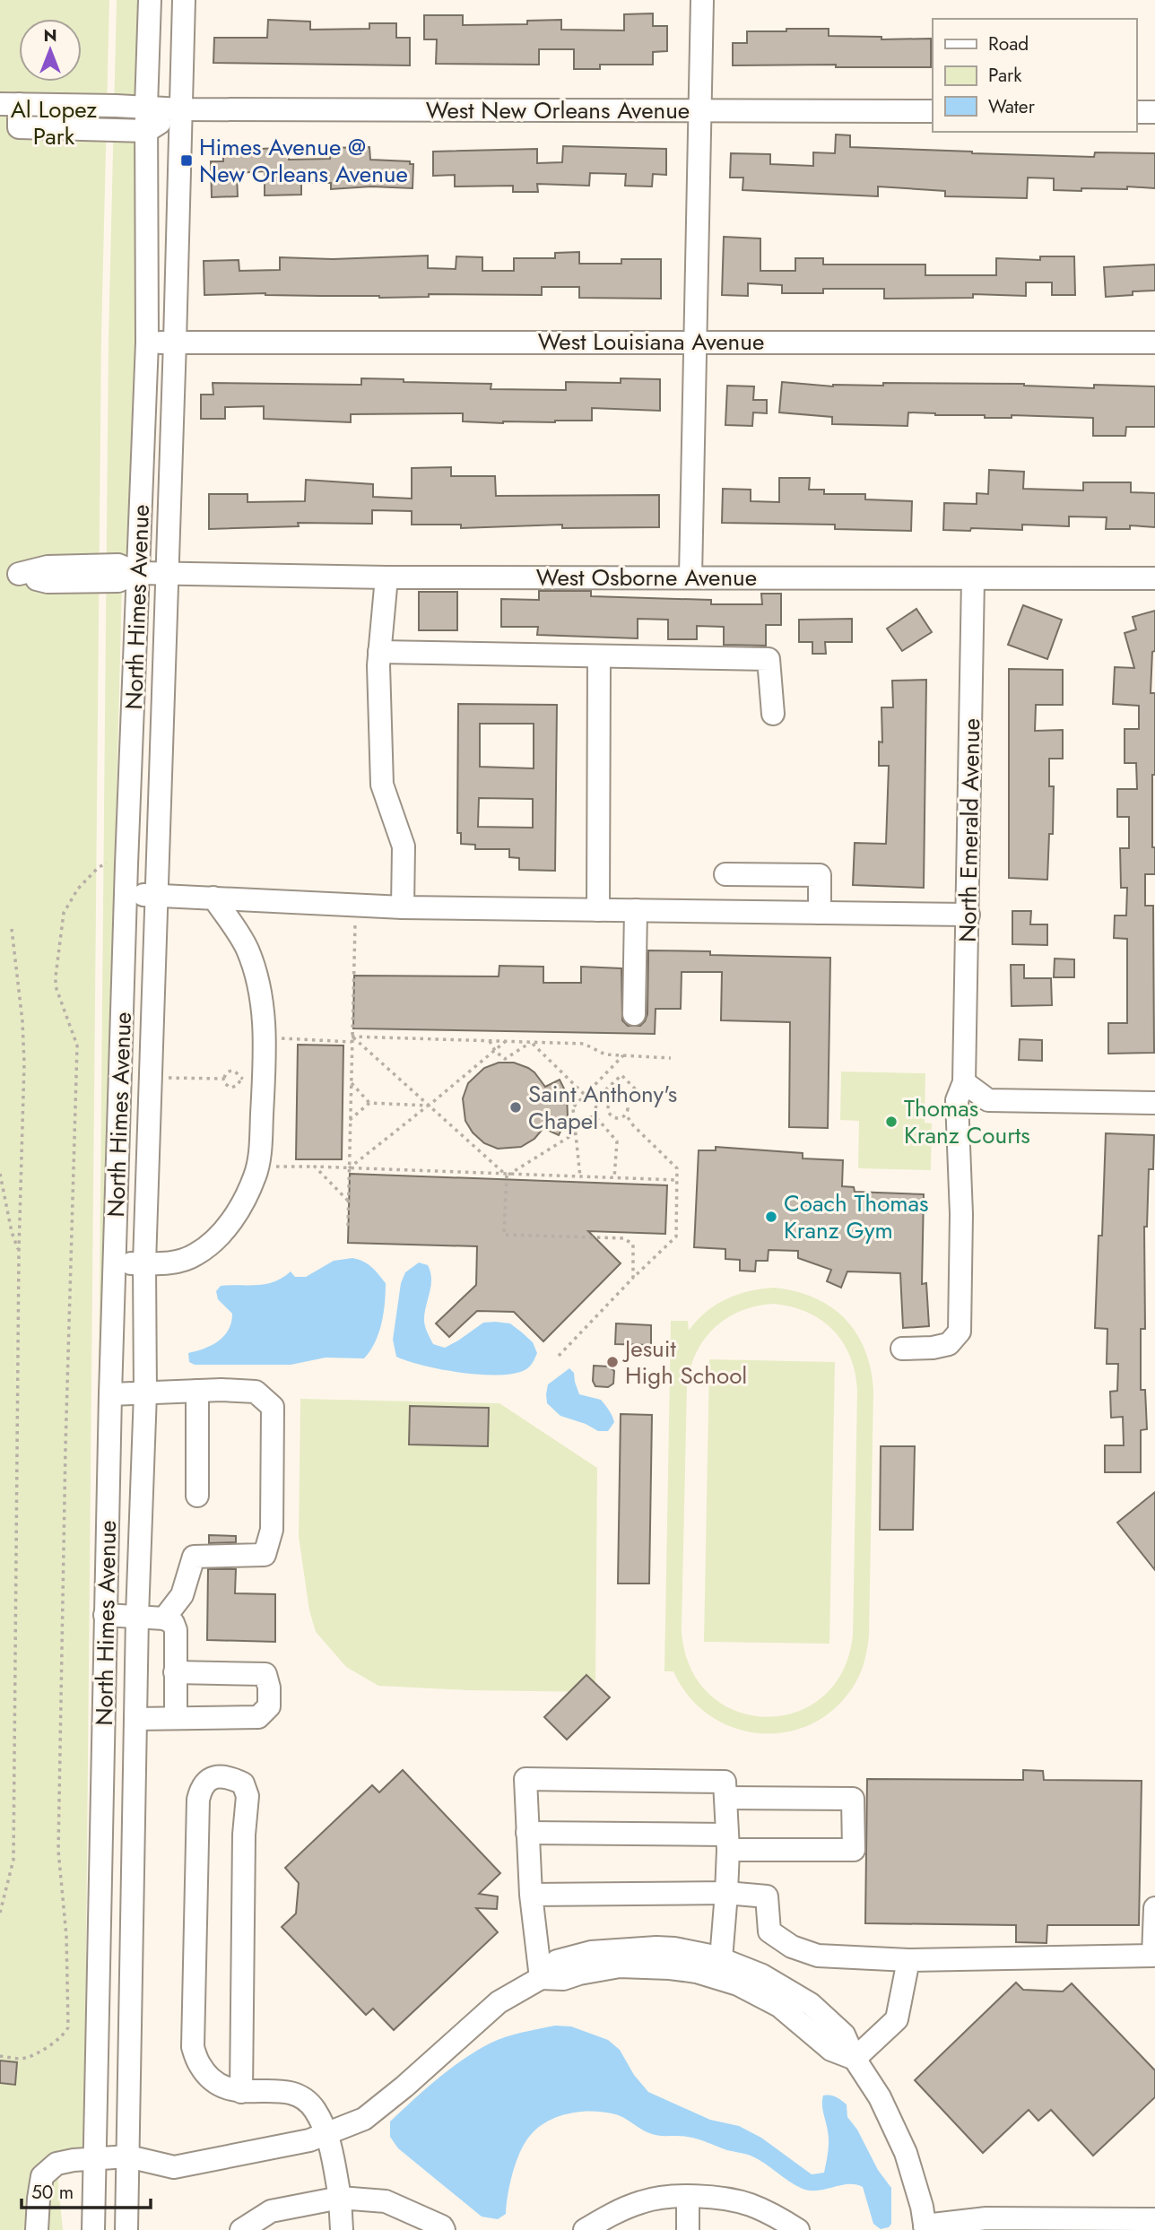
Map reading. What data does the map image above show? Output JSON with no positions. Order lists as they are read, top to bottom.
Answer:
{
  "streets": {
    "street": [
      "West New Orleans Avenue",
      "West Louisiana Avenue",
      "West Osborne Avenue",
      "North Himes Avenue",
      "North Emerald Avenue"
    ]
  },
  "crossings": [
    ["West New Orleans Avenue", "North Himes Avenue"],
    ["West Louisiana Avenue", "North Himes Avenue"],
    ["West Osborne Avenue", "North Himes Avenue"],
    ["West Osborne Avenue", "North Emerald Avenue"]
  ],
  "parks": ["Al Lopez Park"],
  "places": {
    "transit": ["Himes Avenue @ New Orleans Avenue"],
    "other": [
      "Saint Anthony's Chapel",
      "Thomas Kranz Courts",
      "Coach Thomas Kranz Gym",
      "Jesuit High School"
    ]
  },
  "legend": ["Road", "Park", "Water"],
  "scale_bar": "50 m",
  "north": "top"
}
